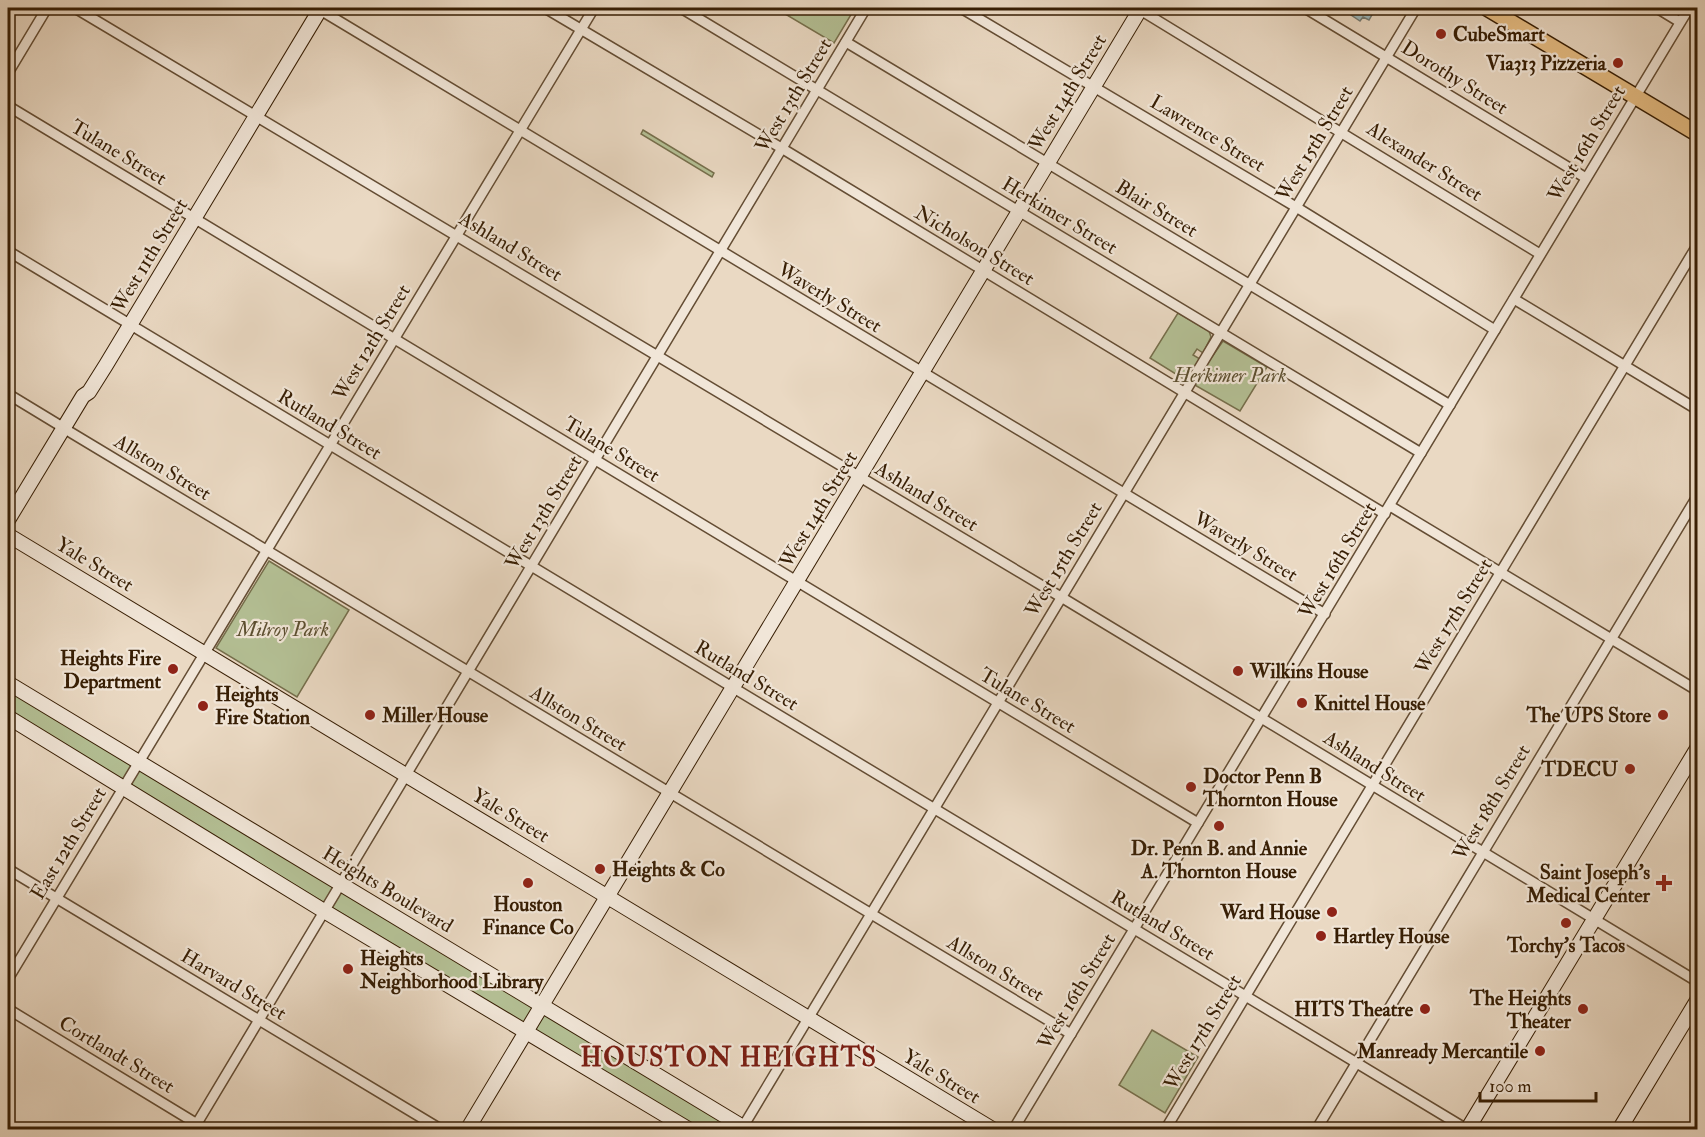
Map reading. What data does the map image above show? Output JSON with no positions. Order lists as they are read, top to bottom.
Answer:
{
  "streets": {
    "main road": [
      "West 14th Street",
      "West 11th Street",
      "Yale Street",
      "Heights Boulevard"
    ],
    "street": [
      "Dorothy Street",
      "West 13th Street",
      "Lawrence Street",
      "West 15th Street",
      "West 16th Street",
      "Tulane Street",
      "Alexander Street",
      "Blair Street",
      "Herkimer Street",
      "Nicholson Street",
      "Ashland Street",
      "Waverly Street",
      "West 12th Street",
      "Rutland Street",
      "Allston Street",
      "West 17th Street",
      "West 18th Street",
      "East 12th Street",
      "Harvard Street",
      "Cortlandt Street"
    ]
  },
  "crossings": [
    ["Dorothy Street", "West 15th Street"],
    ["Dorothy Street", "West 16th Street"],
    ["West 14th Street", "Lawrence Street"],
    ["West 14th Street", "Tulane Street"],
    ["West 14th Street", "Alexander Street"],
    ["West 14th Street", "Blair Street"],
    ["West 14th Street", "Herkimer Street"],
    ["West 14th Street", "Nicholson Street"],
    ["West 14th Street", "Ashland Street"],
    ["West 14th Street", "Waverly Street"],
    ["West 14th Street", "Rutland Street"],
    ["West 14th Street", "Allston Street"],
    ["West 14th Street", "Yale Street"],
    ["West 14th Street", "Heights Boulevard"],
    ["West 13th Street", "Tulane Street"],
    ["West 13th Street", "Blair Street"],
    ["West 13th Street", "Herkimer Street"],
    ["West 13th Street", "Nicholson Street"],
    ["West 13th Street", "Ashland Street"],
    ["West 13th Street", "Waverly Street"],
    ["West 13th Street", "Rutland Street"],
    ["West 13th Street", "Allston Street"],
    ["West 13th Street", "Yale Street"],
    ["West 13th Street", "Heights Boulevard"],
    ["West 13th Street", "Harvard Street"],
    ["West 13th Street", "Cortlandt Street"],
    ["Lawrence Street", "West 15th Street"],
    ["Lawrence Street", "West 16th Street"],
    ["West 15th Street", "Tulane Street"],
    ["West 15th Street", "Alexander Street"],
    ["West 15th Street", "Blair Street"],
    ["West 15th Street", "Herkimer Street"],
    ["West 15th Street", "Nicholson Street"],
    ["West 15th Street", "Ashland Street"],
    ["West 15th Street", "Waverly Street"],
    ["West 15th Street", "Rutland Street"],
    ["West 15th Street", "Allston Street"],
    ["West 15th Street", "Yale Street"],
    ["West 15th Street", "Heights Boulevard"],
    ["West 16th Street", "Tulane Street"],
    ["West 16th Street", "Alexander Street"],
    ["West 16th Street", "Blair Street"],
    ["West 16th Street", "Herkimer Street"],
    ["West 16th Street", "Nicholson Street"],
    ["West 16th Street", "Ashland Street"],
    ["West 16th Street", "Waverly Street"],
    ["West 16th Street", "Rutland Street"],
    ["West 16th Street", "Allston Street"],
    ["Tulane Street", "West 11th Street"],
    ["Tulane Street", "West 12th Street"],
    ["Nicholson Street", "West 12th Street"],
    ["Nicholson Street", "West 17th Street"],
    ["Nicholson Street", "West 18th Street"],
    ["Ashland Street", "West 11th Street"],
    ["Ashland Street", "West 12th Street"],
    ["Ashland Street", "West 17th Street"],
    ["Ashland Street", "West 18th Street"],
    ["West 11th Street", "Waverly Street"],
    ["West 11th Street", "Rutland Street"],
    ["West 11th Street", "Allston Street"],
    ["Waverly Street", "West 12th Street"],
    ["West 12th Street", "Rutland Street"],
    ["West 12th Street", "Allston Street"],
    ["West 12th Street", "Yale Street"],
    ["West 12th Street", "East 12th Street"],
    ["West 12th Street", "Heights Boulevard"],
    ["Rutland Street", "West 17th Street"],
    ["Rutland Street", "West 18th Street"],
    ["East 12th Street", "Harvard Street"]
  ],
  "districts": ["HOUSTON HEIGHTS"],
  "parks": ["Herkimer Park", "Milroy Park"],
  "places": {
    "other": [
      "CubeSmart",
      "Via313 Pizzeria",
      "Heights Fire Department",
      "Wilkins House",
      "Knittel House",
      "Heights Fire Station",
      "Miller House",
      "The UPS Store",
      "TDECU",
      "Doctor Penn B Thornton House",
      "Dr. Penn B. and Annie A. Thornton House",
      "Heights & Co",
      "Houston Finance Co",
      "Ward House",
      "Torchy's Tacos",
      "Hartley House",
      "Heights Neighborhood Library",
      "HITS Theatre",
      "The Heights Theater",
      "Manready Mercantile"
    ],
    "health": ["Saint Joseph's Medical Center"]
  },
  "scale_bar": "100 m"
}
